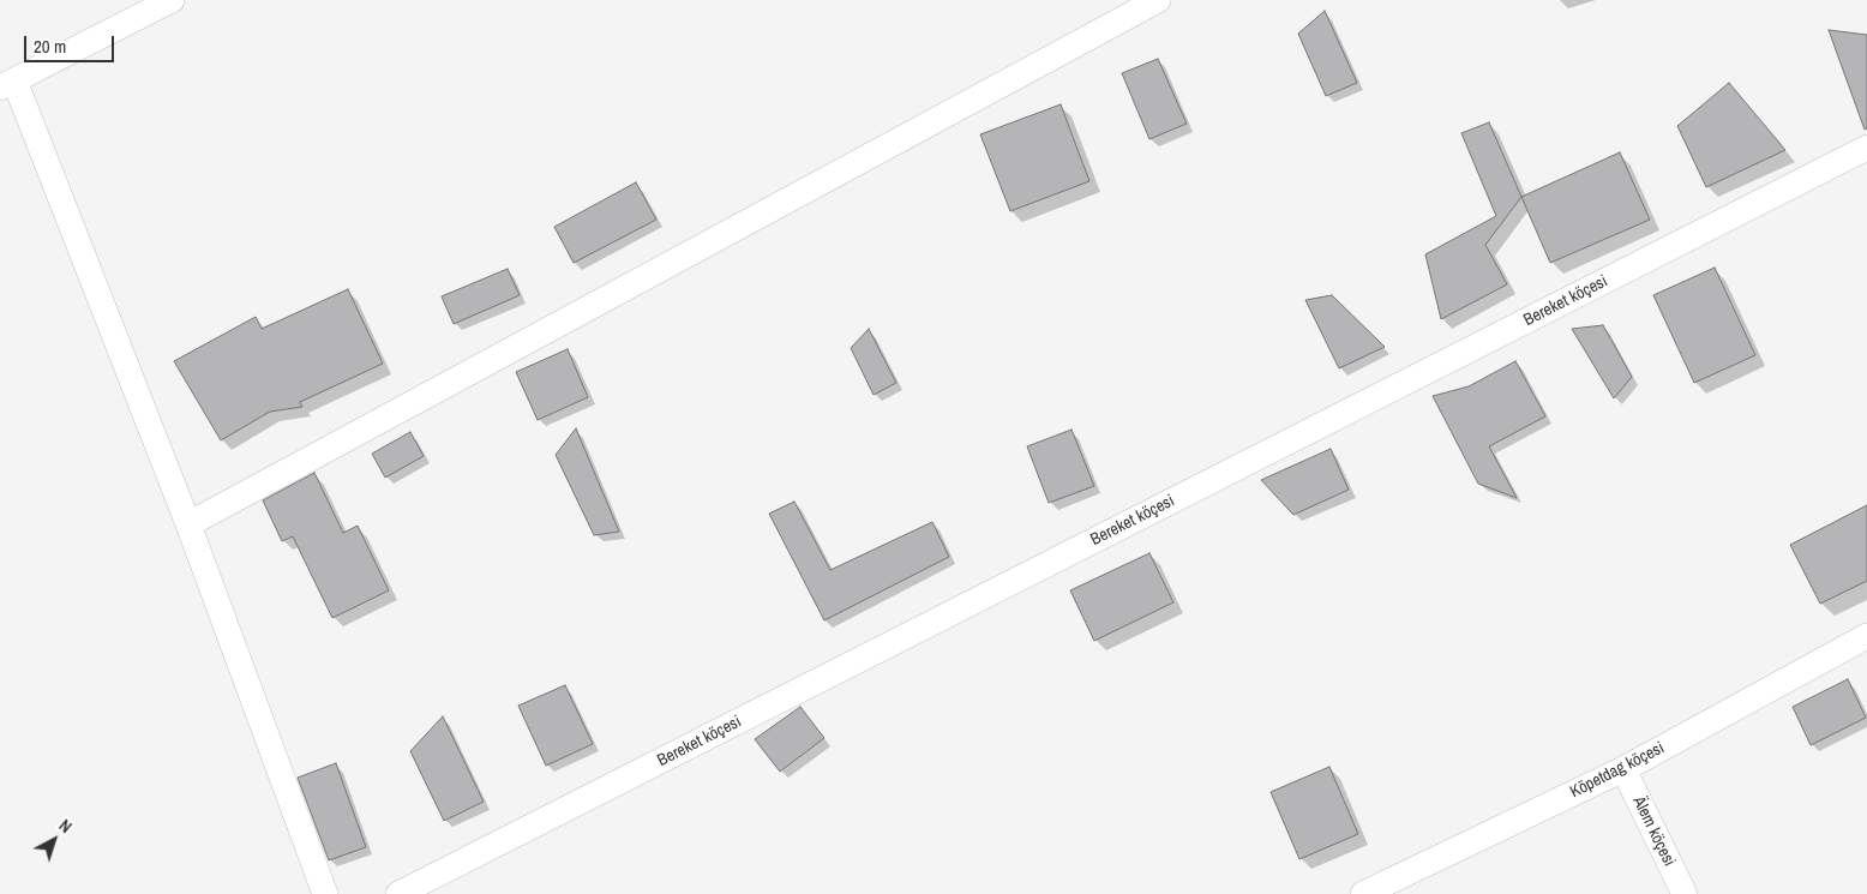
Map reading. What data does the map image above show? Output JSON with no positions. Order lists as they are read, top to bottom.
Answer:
{
  "streets": {
    "street": ["Bereket köçesi", "Köpetdag köçesi", "Älem köçesi"]
  },
  "crossings": [
    ["Köpetdag köçesi", "Älem köçesi"]
  ],
  "scale_bar": "20 m",
  "north": "top right"
}
